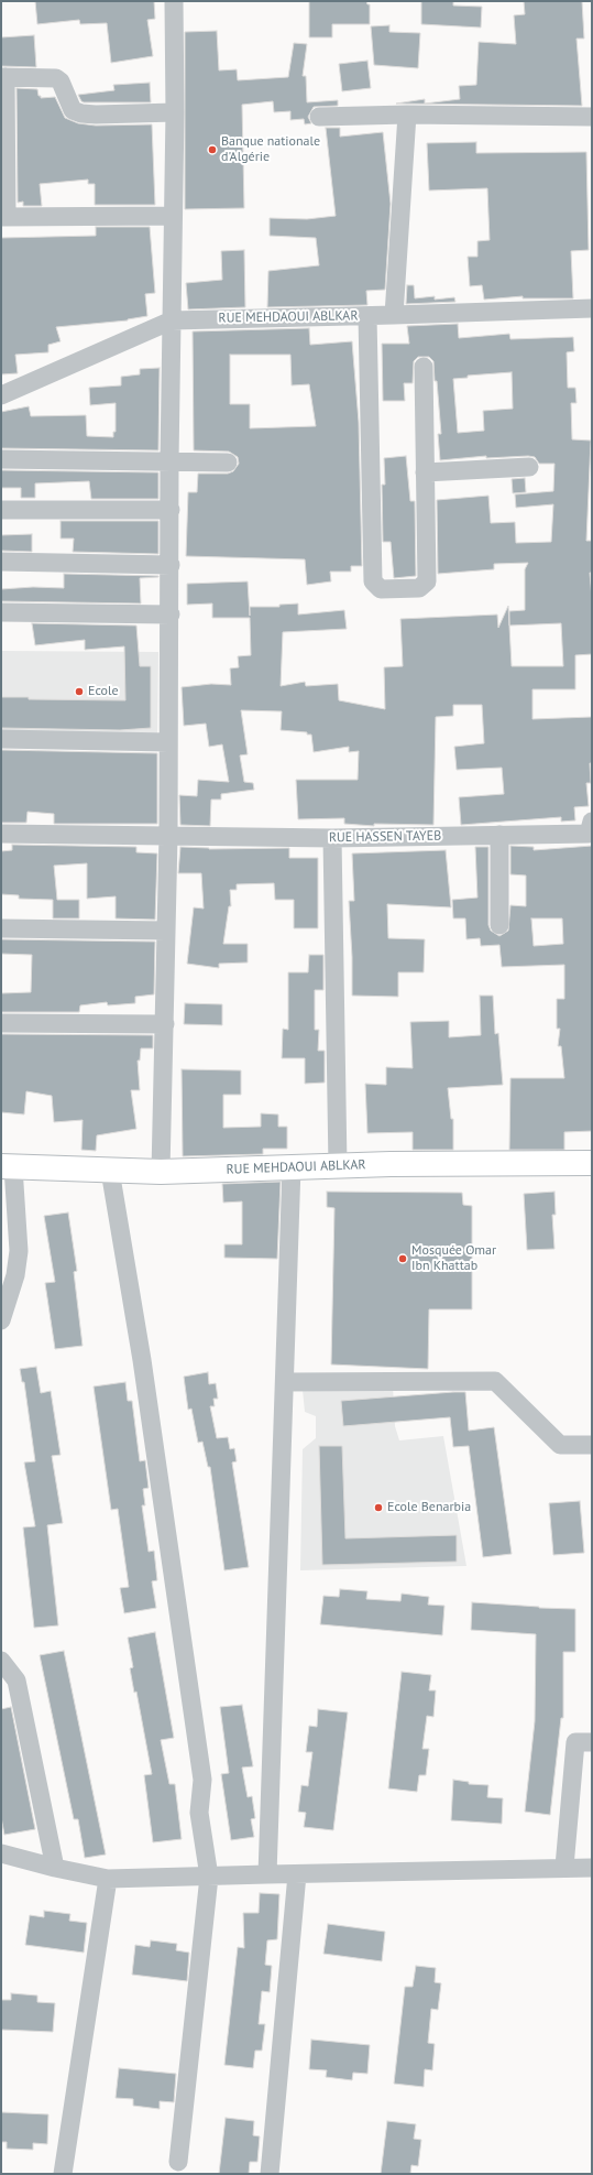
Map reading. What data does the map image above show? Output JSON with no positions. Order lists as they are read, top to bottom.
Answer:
{
  "streets": {
    "street": ["RUE MEHDAOUI ABLKAR", "RUE HASSEN TAYEB"]
  },
  "places": [
    "Banque nationale d'Algérie",
    "Ecole",
    "Mosquée Omar Ibn Khattab",
    "Ecole Benarbia"
  ]
}
